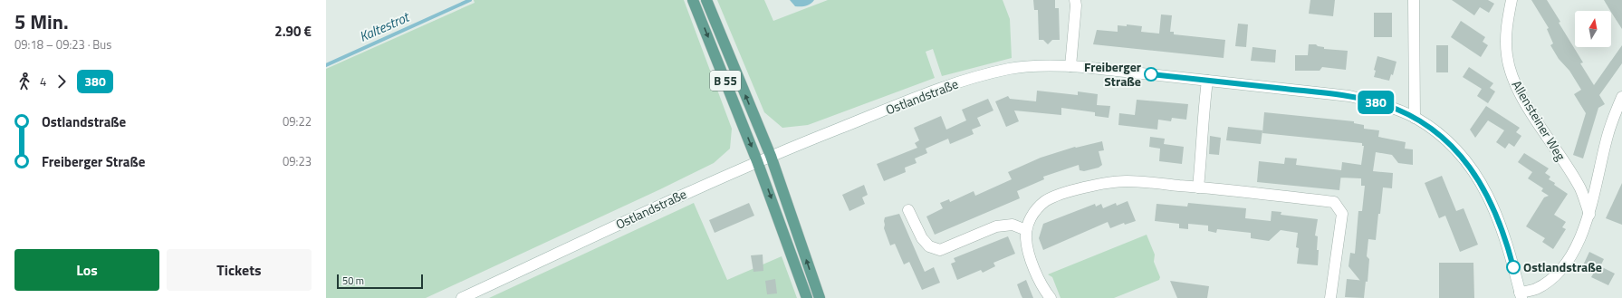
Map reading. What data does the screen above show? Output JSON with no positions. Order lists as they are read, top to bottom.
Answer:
{
  "streets": {
    "main road": ["B 55"],
    "street": ["Ostlandstraße", "Allensteiner Weg"]
  },
  "crossings": [
    ["B 55", "Ostlandstraße"]
  ],
  "water": ["Kaltestrot"],
  "places": ["Freiberger Straße", "Ostlandstraße"],
  "lines": ["bus line 380"],
  "scale_bar": "50 m",
  "north": "top",
  "page": {
    "heading": ["5 Min.", "09:18 – 09:23 · Bus", "2.90 €"],
    "on_map": "380",
    "legs": ["4", "380"],
    "list": [
      {
        "name": "Ostlandstraße",
        "value": "09:22"
      },
      {
        "name": "Freiberger Straße",
        "value": "09:23"
      }
    ],
    "buttons": ["Los", "Tickets"],
    "scale": "50 m"
  }
}
